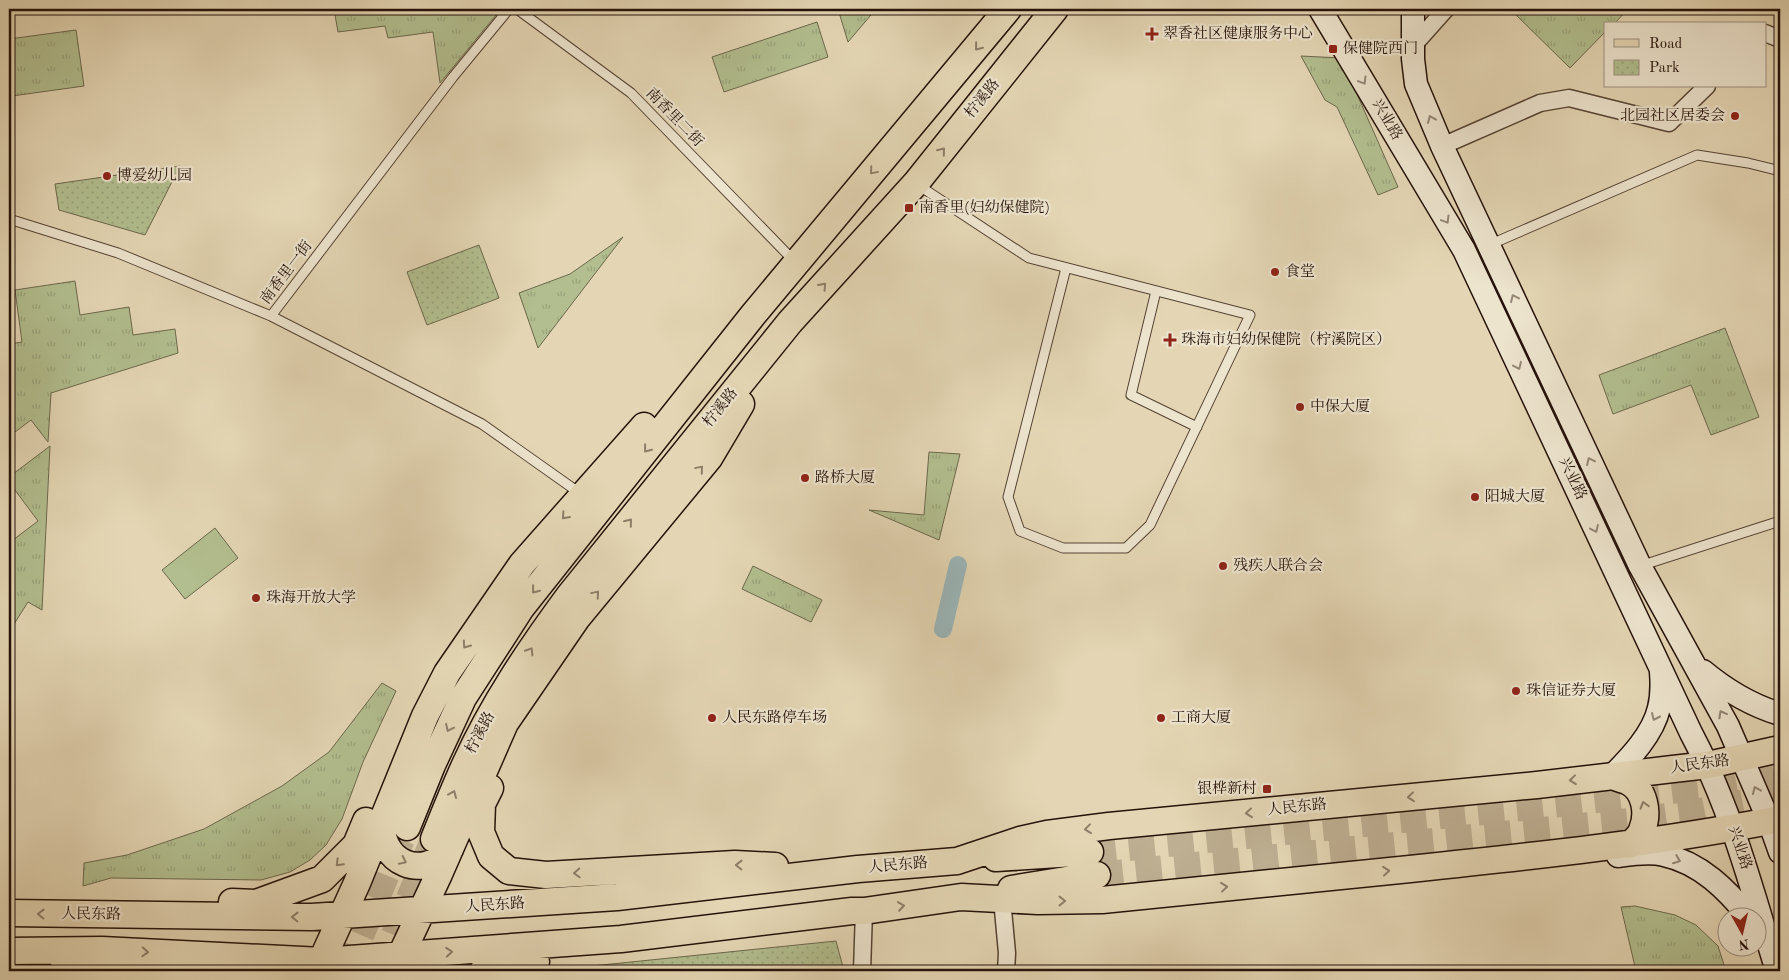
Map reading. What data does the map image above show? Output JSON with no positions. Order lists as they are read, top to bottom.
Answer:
{
  "streets": {
    "main road": ["柠溪路", "兴业路", "人民东路"],
    "lane": ["南香里二街", "南香里一街"]
  },
  "crossings": [
    ["柠溪路", "南香里二街"],
    ["兴业路", "人民东路"]
  ],
  "places": {
    "health": ["翠香社区健康服务中心", "珠海市妇幼保健院（柠溪院区）"],
    "transit": ["保健院西门", "南香里(妇幼保健院)", "银桦新村"],
    "other": [
      "北园社区居委会",
      "博爱幼儿园",
      "食堂",
      "中保大厦",
      "路桥大厦",
      "阳城大厦",
      "残疾人联合会",
      "珠海开放大学",
      "珠信证券大厦",
      "人民东路停车场",
      "工商大厦"
    ]
  },
  "legend": ["Road", "Park"],
  "north": "bottom"
}
